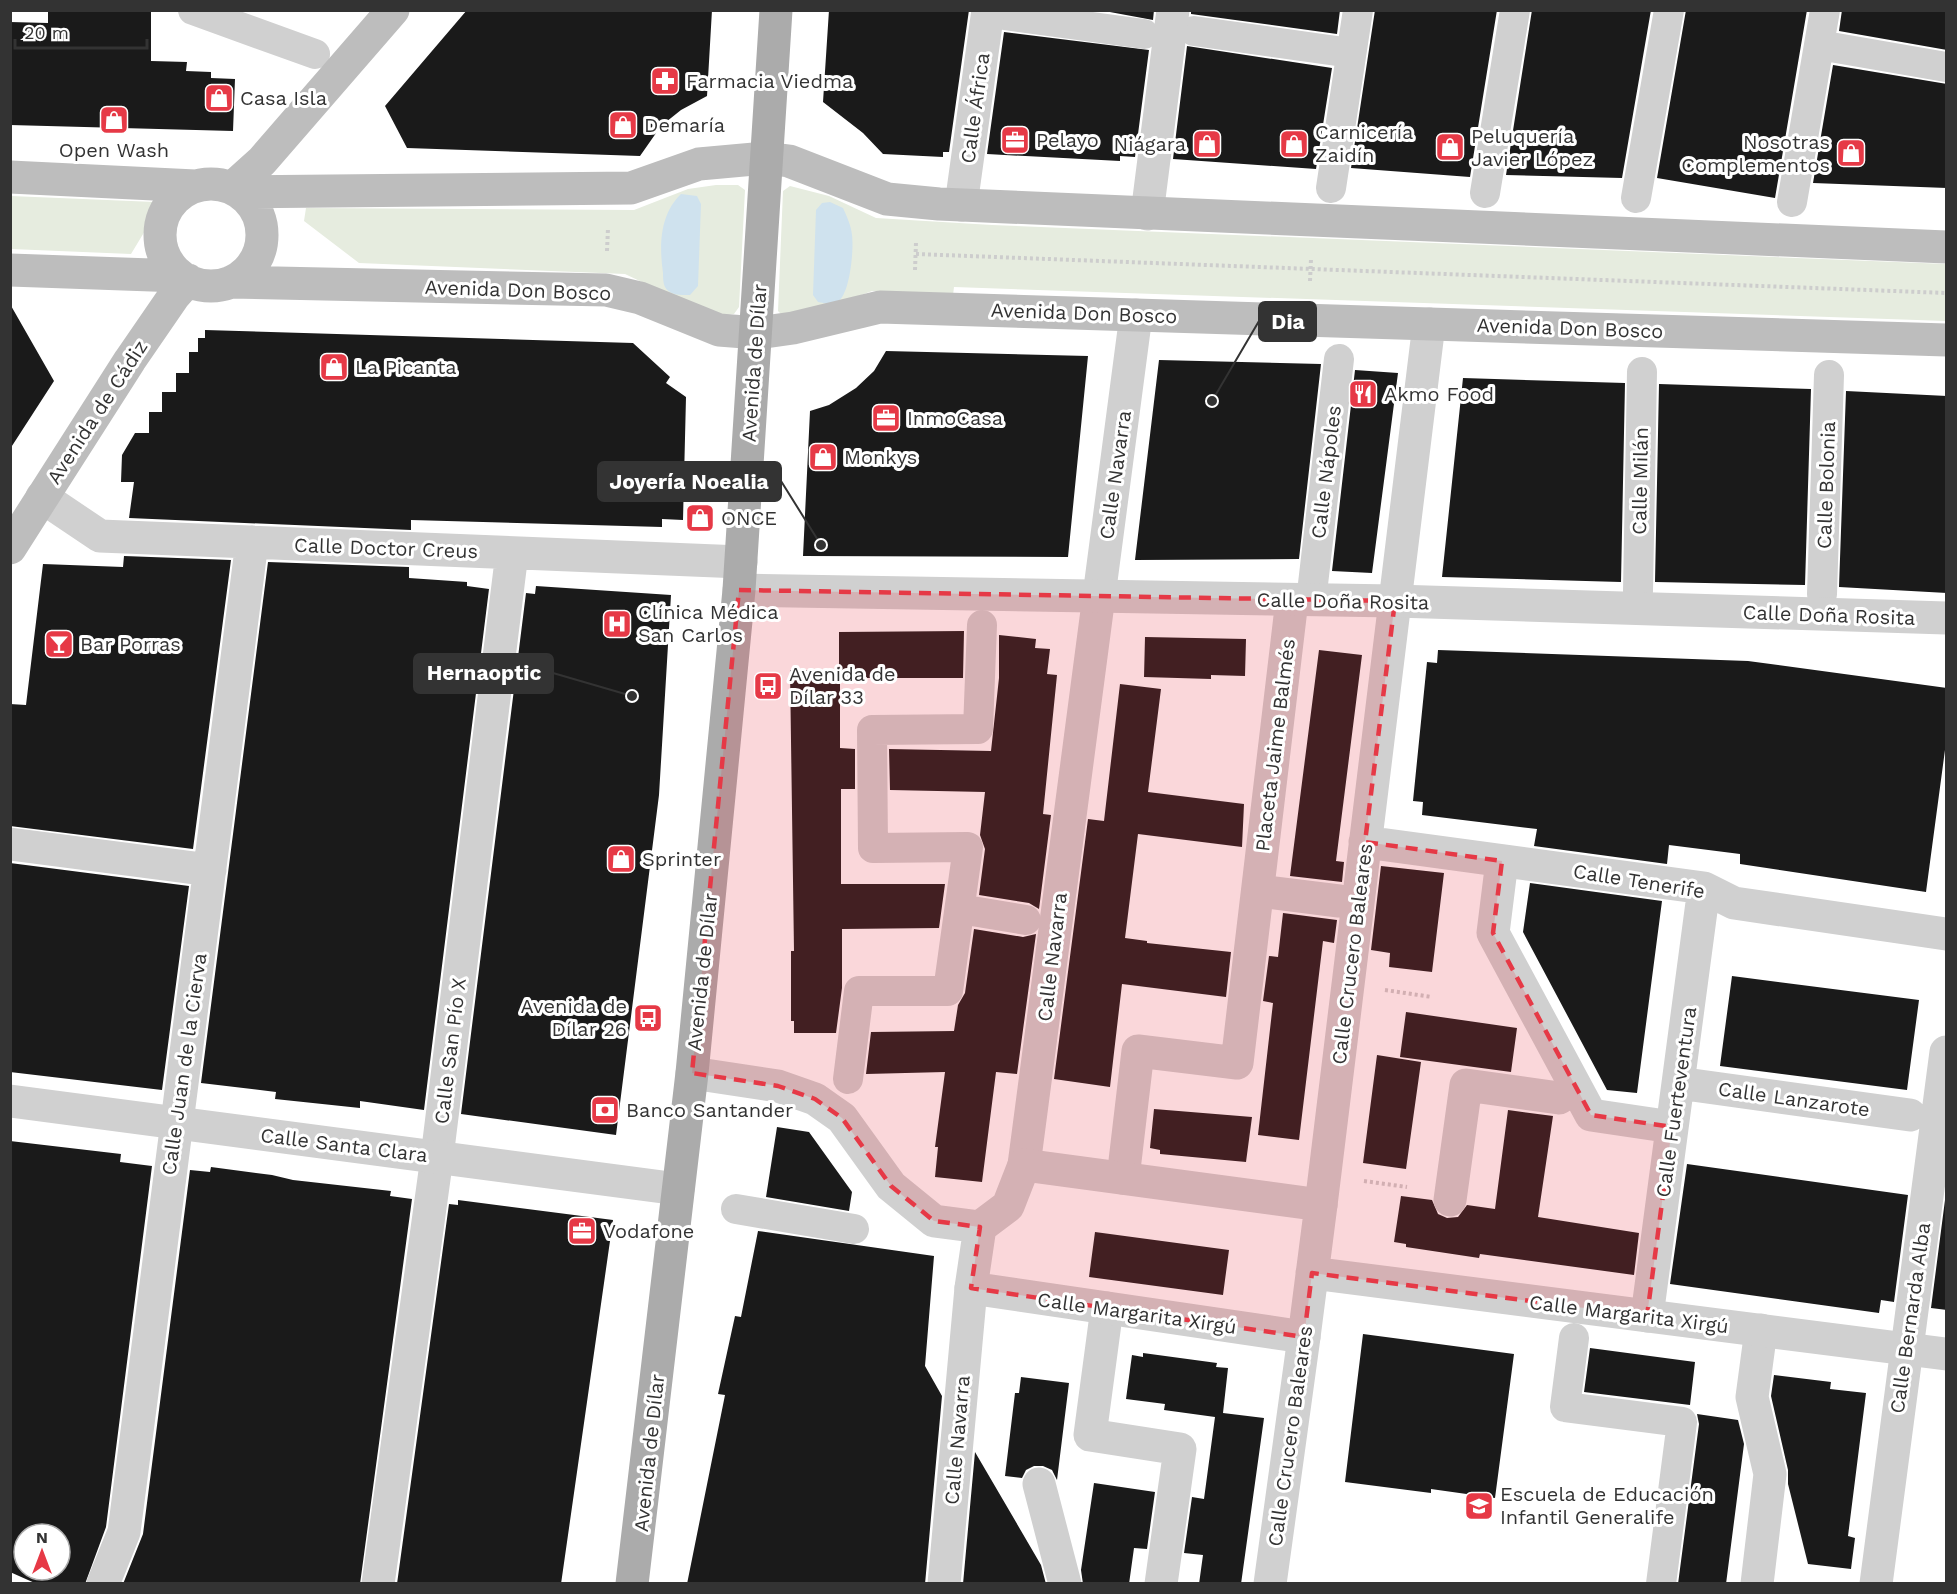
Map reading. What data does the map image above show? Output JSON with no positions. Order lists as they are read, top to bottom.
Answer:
{
  "streets": {
    "main road": ["Avenida Don Bosco", "Avenida de Dílar", "Avenida de Cádiz"],
    "street": [
      "Calle África",
      "Calle Nápoles",
      "Calle Navarra",
      "Calle Milán",
      "Calle Bolonia",
      "Calle Doctor Creus",
      "Calle Doña Rosita",
      "Placeta Jaime Balmés",
      "Calle Tenerife",
      "Calle Crucero Baleares",
      "Calle San Pío X",
      "Calle Juan de la Cierva",
      "Calle Lanzarote",
      "Calle Fuerteventura",
      "Calle Santa Clara",
      "Calle Margarita Xirgú",
      "Calle Bernarda Alba"
    ]
  },
  "crossings": [
    ["Avenida Don Bosco", "Avenida de Dílar"],
    ["Avenida Don Bosco", "Avenida de Cádiz"],
    ["Avenida Don Bosco", "Calle Navarra"],
    ["Avenida Don Bosco", "Calle Crucero Baleares"],
    ["Avenida de Dílar", "Calle Navarra"],
    ["Avenida de Dílar", "Calle Doctor Creus"],
    ["Avenida de Dílar", "Calle Doña Rosita"],
    ["Avenida de Dílar", "Calle Santa Clara"],
    ["Avenida de Cádiz", "Calle Doctor Creus"],
    ["Calle Nápoles", "Calle Doña Rosita"],
    ["Calle Nápoles", "Placeta Jaime Balmés"],
    ["Calle Navarra", "Calle Doña Rosita"],
    ["Calle Navarra", "Calle Margarita Xirgú"],
    ["Calle Doctor Creus", "Calle Doña Rosita"],
    ["Calle Doctor Creus", "Calle San Pío X"],
    ["Calle Doctor Creus", "Calle Juan de la Cierva"],
    ["Calle Doña Rosita", "Placeta Jaime Balmés"],
    ["Calle Doña Rosita", "Calle Crucero Baleares"],
    ["Calle Tenerife", "Calle Crucero Baleares"],
    ["Calle Tenerife", "Calle Fuerteventura"],
    ["Calle Crucero Baleares", "Calle Margarita Xirgú"],
    ["Calle San Pío X", "Calle Santa Clara"],
    ["Calle Juan de la Cierva", "Calle Santa Clara"],
    ["Calle Lanzarote", "Calle Fuerteventura"],
    ["Calle Fuerteventura", "Calle Margarita Xirgú"],
    ["Calle Margarita Xirgú", "Calle Bernarda Alba"]
  ],
  "places": {
    "pharmacy": ["Farmacia Viedma"],
    "shop": [
      "Casa Isla",
      "Open Wash",
      "Demaría",
      "Niágara",
      "Carnicería Zaidín",
      "Peluquería Javier López",
      "Nosotras Complementos",
      "La Picanta",
      "Monkys",
      "ONCE",
      "Sprinter"
    ],
    "office": ["Pelayo", "InmoCasa", "Vodafone"],
    "restaurant": ["Akmo Food"],
    "other": ["Dia", "Joyería Noealia", "Hernaoptic"],
    "hospital": ["Clínica Médica San Carlos"],
    "bar": ["Bar Porras"],
    "bus stop": ["Avenida de Dílar 33", "Avenida de Dílar 26"],
    "bank": ["Banco Santander"],
    "school or university": ["Escuela de Educación Infantil Generalife"]
  },
  "scale_bar": "20 m",
  "north": "top"
}
